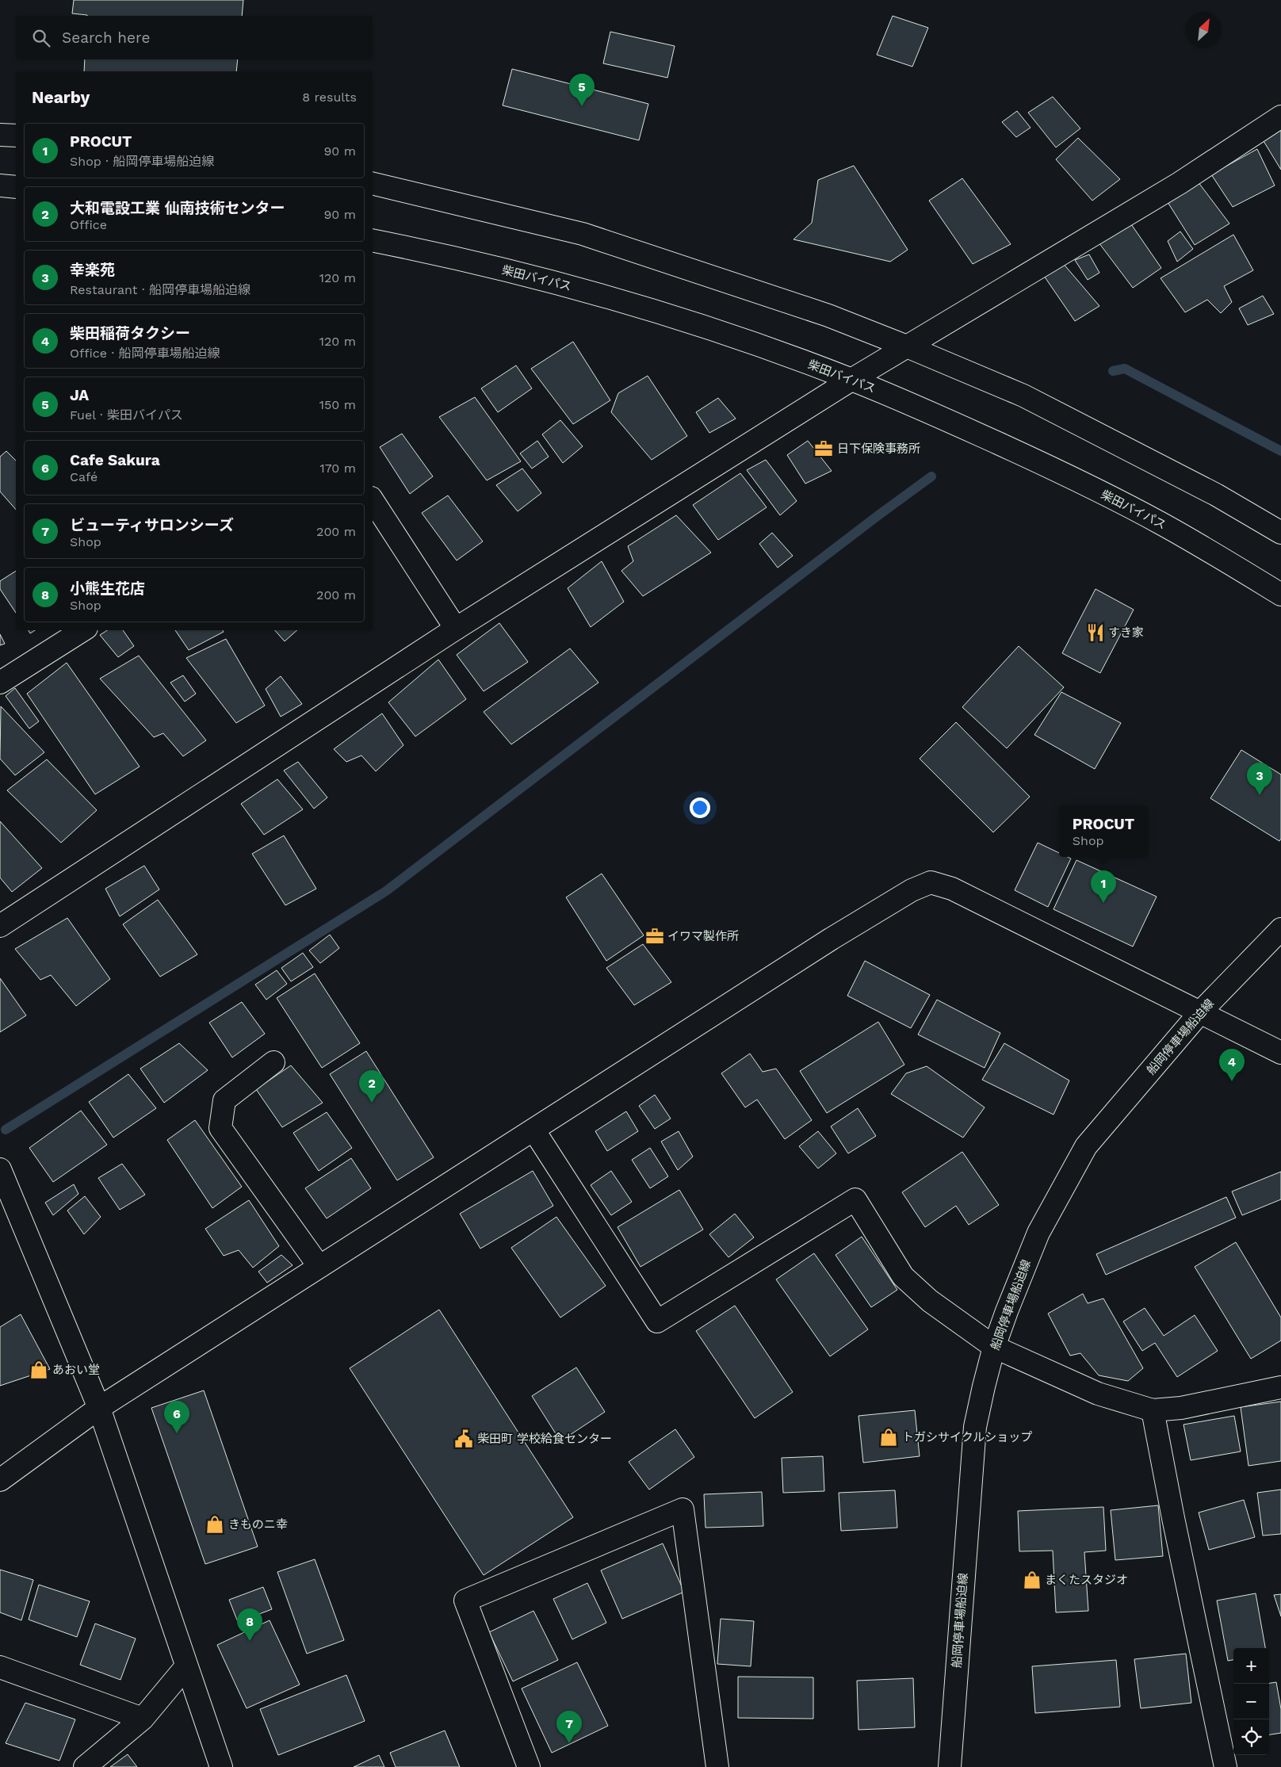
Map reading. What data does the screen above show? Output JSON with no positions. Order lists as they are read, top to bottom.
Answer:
{
  "streets": {
    "main road": ["柴田バイパス", "船岡停車場船迫線"]
  },
  "places": {
    "office": ["日下保険事務所", "イワマ製作所"],
    "restaurant": ["すき家"],
    "shop": [
      "あおい堂",
      "トガシサイクルショップ",
      "きものニ幸",
      "まくたスタジオ"
    ],
    "public building": ["柴田町 学校給食センター"]
  },
  "north": "top right",
  "page": {
    "search": "Search here",
    "heading": ["Nearby", "8 results"],
    "pins": [
      "5",
      "3",
      "1",
      "4",
      "2",
      "6",
      "8",
      "7"
    ],
    "list": [
      {
        "mark": "1",
        "name": "PROCUT",
        "note": "Shop · 船岡停車場船迫線",
        "value": "90 m"
      },
      {
        "mark": "2",
        "name": "大和電設工業 仙南技術センター",
        "note": "Office",
        "value": "90 m"
      },
      {
        "mark": "3",
        "name": "幸楽苑",
        "note": "Restaurant · 船岡停車場船迫線",
        "value": "120 m"
      },
      {
        "mark": "4",
        "name": "柴田稲荷タクシー",
        "note": "Office · 船岡停車場船迫線",
        "value": "120 m"
      },
      {
        "mark": "5",
        "name": "JA",
        "note": "Fuel · 柴田バイパス",
        "value": "150 m"
      },
      {
        "mark": "6",
        "name": "Cafe Sakura",
        "note": "Café",
        "value": "170 m"
      },
      {
        "mark": "7",
        "name": "ビューティサロンシーズ",
        "note": "Shop",
        "value": "200 m"
      },
      {
        "mark": "8",
        "name": "小熊生花店",
        "note": "Shop",
        "value": "200 m"
      }
    ],
    "popup": ["PROCUT", "Shop"],
    "map_buttons": ["+", "−"]
  }
}
